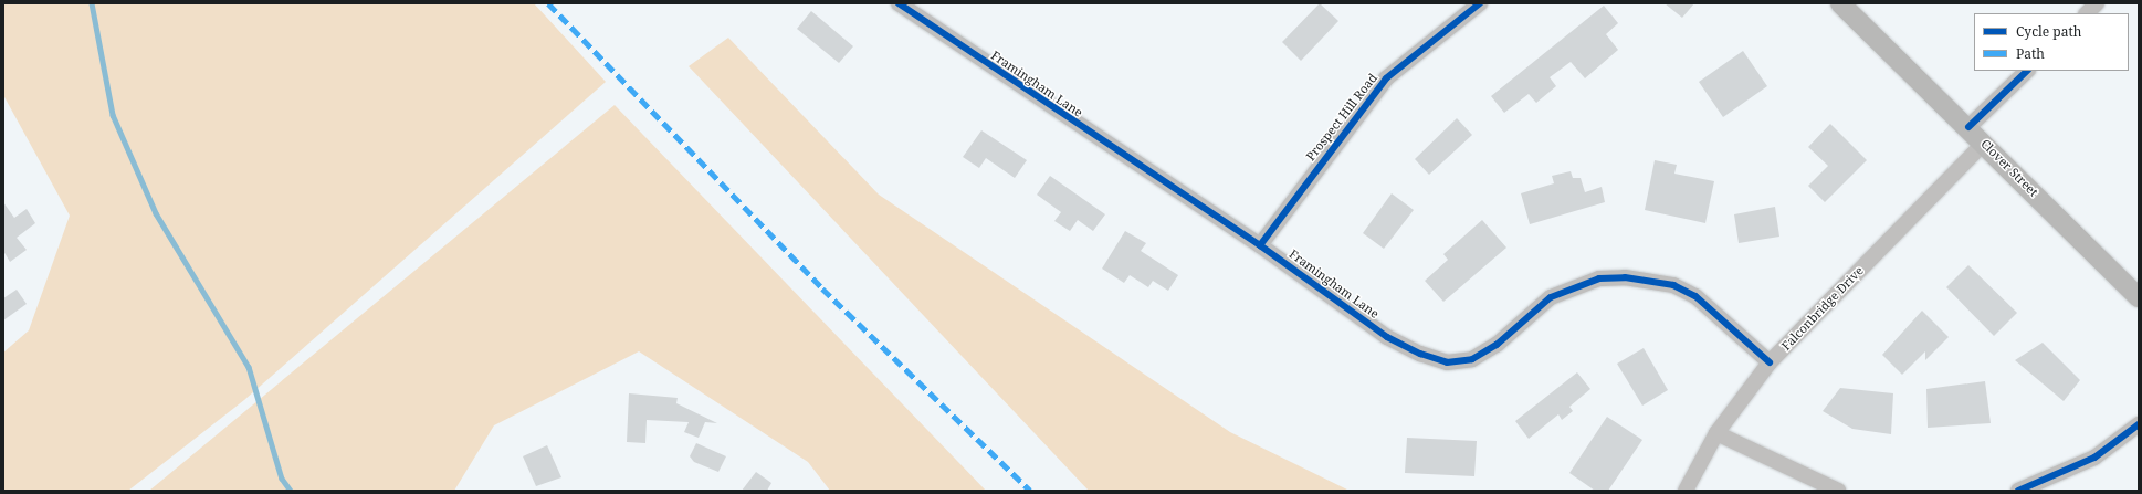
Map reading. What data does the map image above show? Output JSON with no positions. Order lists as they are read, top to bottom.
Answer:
{
  "streets": {
    "main road": ["Clover Street"],
    "street": ["Framingham Lane", "Prospect Hill Road", "Falconbridge Drive"]
  },
  "crossings": [
    ["Framingham Lane", "Prospect Hill Road"],
    ["Framingham Lane", "Falconbridge Drive"],
    ["Clover Street", "Falconbridge Drive"]
  ],
  "legend": ["Cycle path", "Path"]
}
